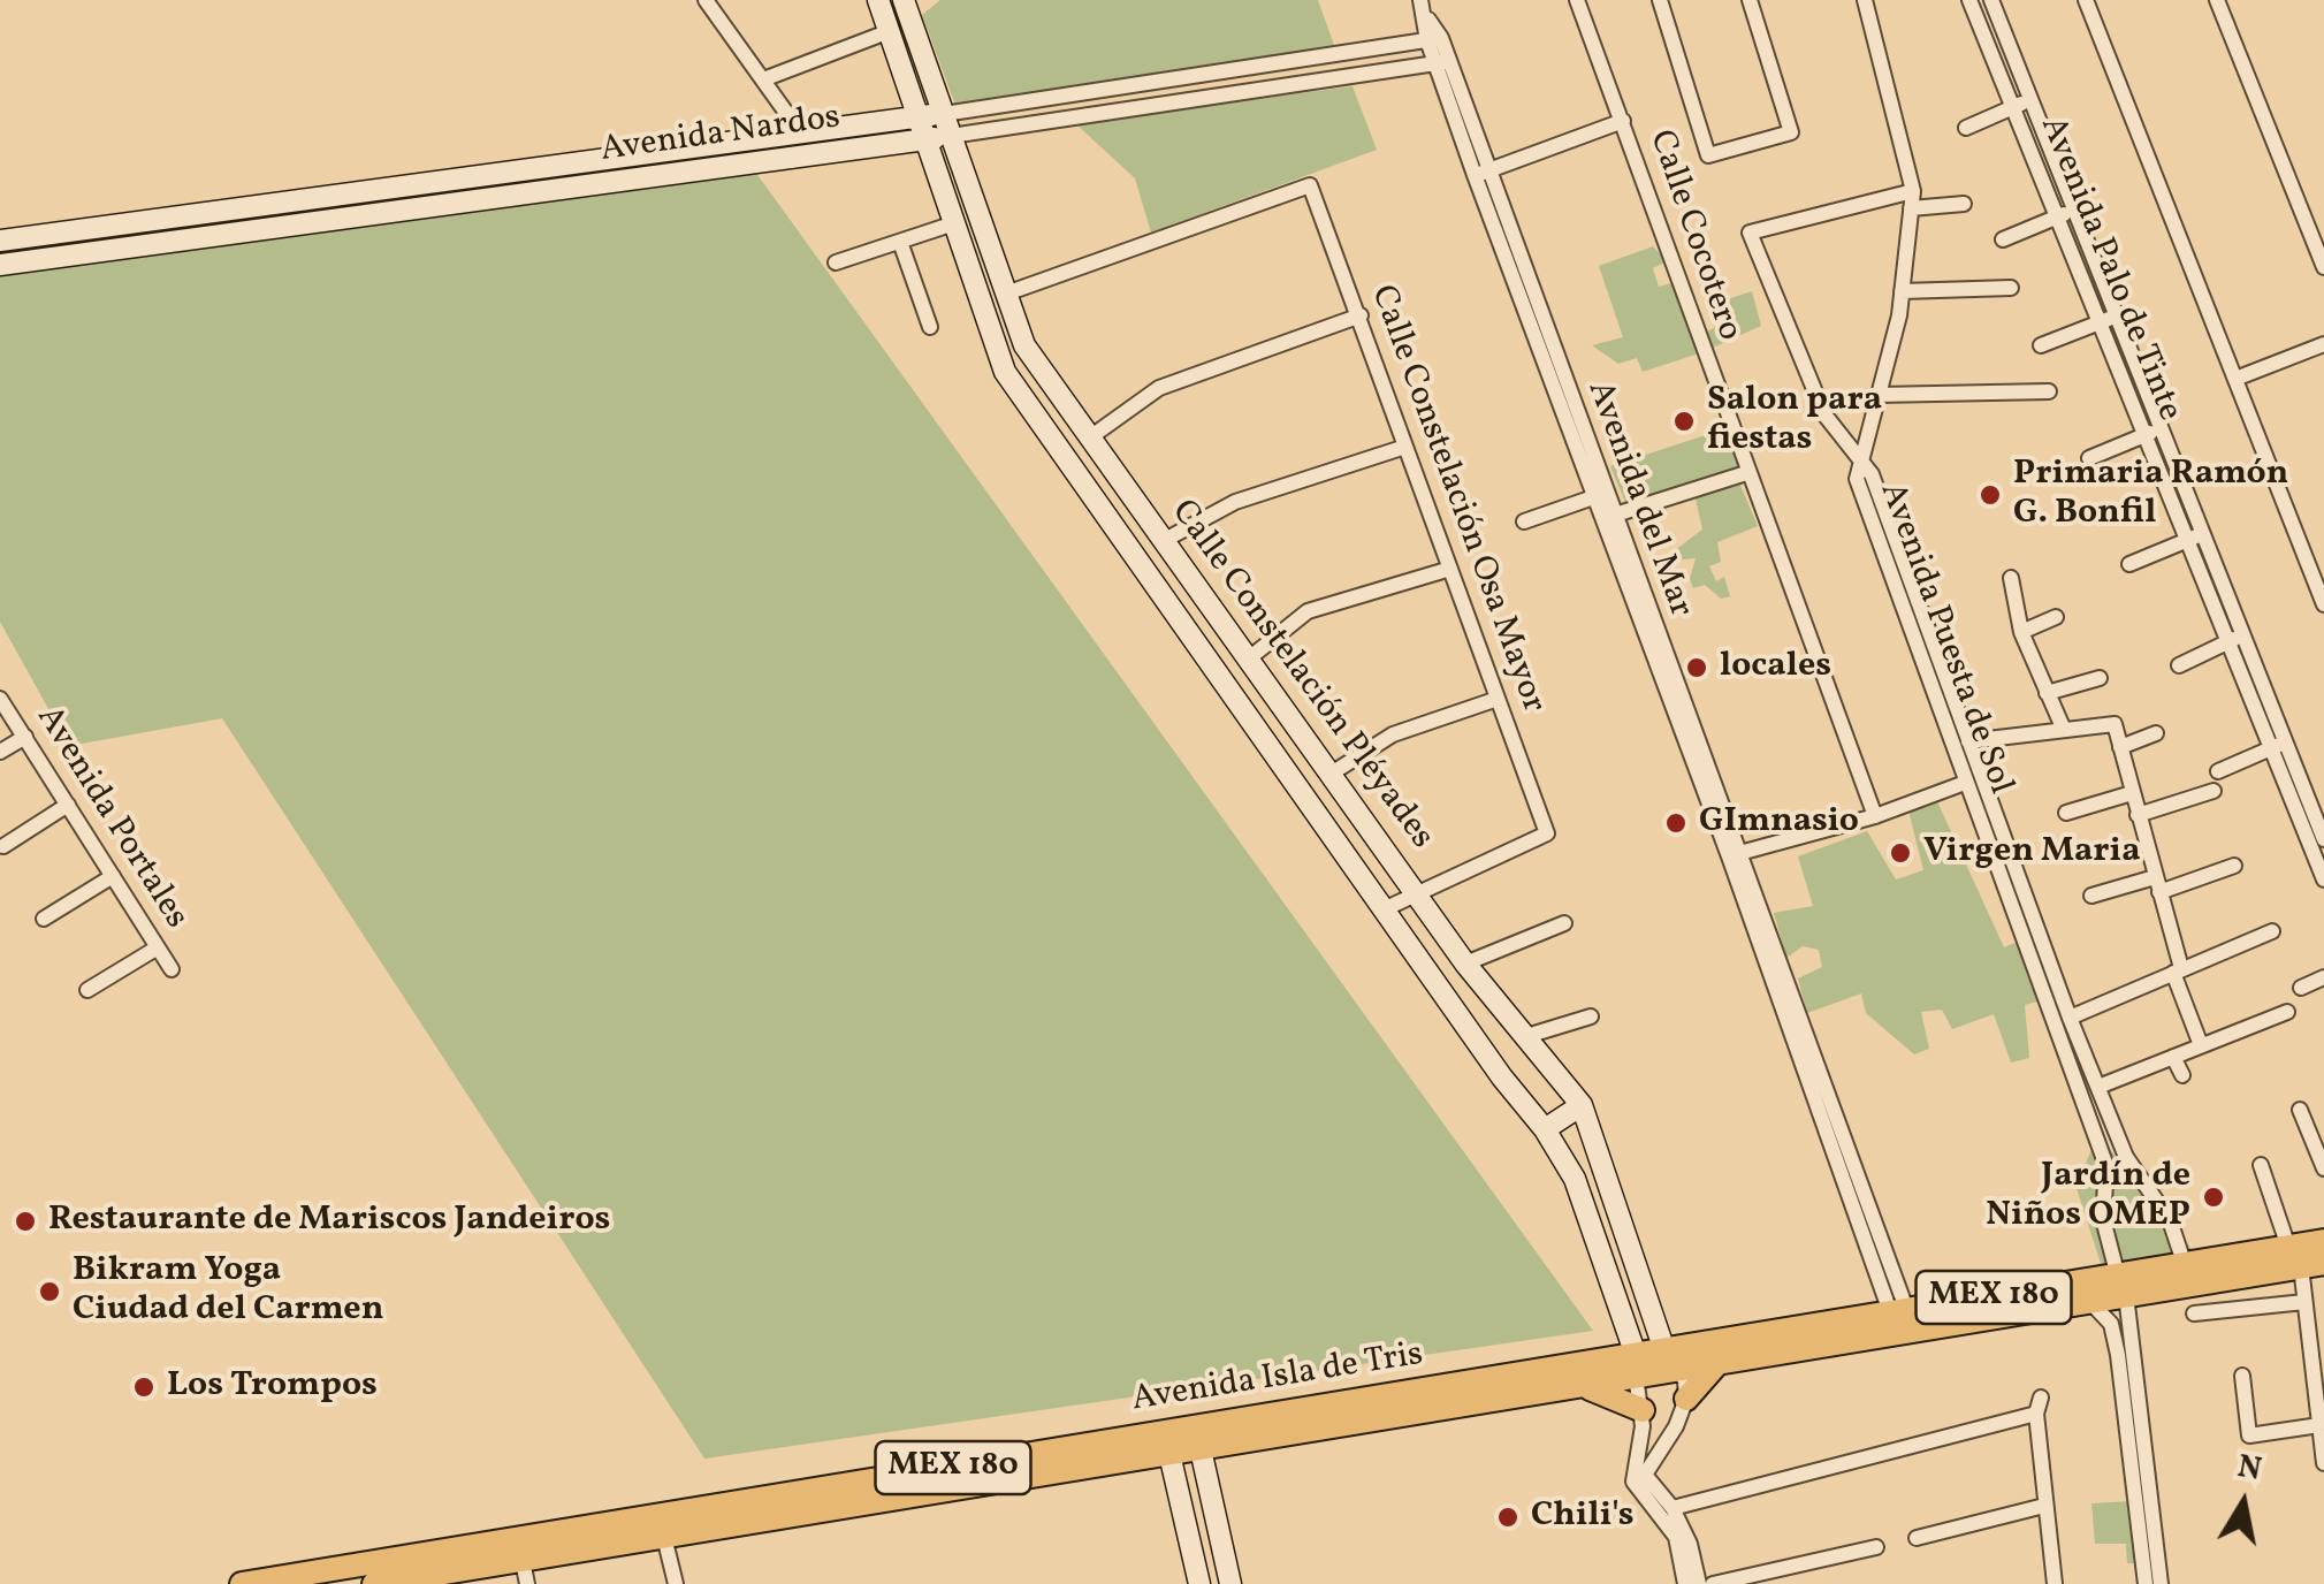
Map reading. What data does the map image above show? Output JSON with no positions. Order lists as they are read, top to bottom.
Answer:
{
  "streets": {
    "main road": [
      "Avenida Nardos",
      "Calle Constelación Pléyades",
      "MEX 180",
      "Avenida Isla de Tris"
    ],
    "street": [
      "Calle Cocotero",
      "Avenida Palo de Tinte",
      "Calle Constelación Osa Mayor",
      "Avenida del Mar",
      "Avenida Puesta de Sol",
      "Avenida Portales"
    ]
  },
  "crossings": [
    ["Avenida Nardos", "Avenida del Mar"],
    ["Avenida Nardos", "Calle Constelación Pléyades"],
    ["Calle Constelación Osa Mayor", "Calle Constelación Pléyades"],
    ["Avenida del Mar", "Avenida Isla de Tris"],
    ["Avenida Puesta de Sol", "Avenida Isla de Tris"],
    ["Calle Constelación Pléyades", "Avenida Isla de Tris"]
  ],
  "places": [
    "Salon para fiestas",
    "Primaria Ramón G. Bonfil",
    "locales",
    "GImnasio",
    "Virgen Maria",
    "Jardín de Niños OMEP",
    "Restaurante de Mariscos Jandeiros",
    "Bikram Yoga Ciudad del Carmen",
    "Los Trompos",
    "Chili's"
  ],
  "north": "top"
}
